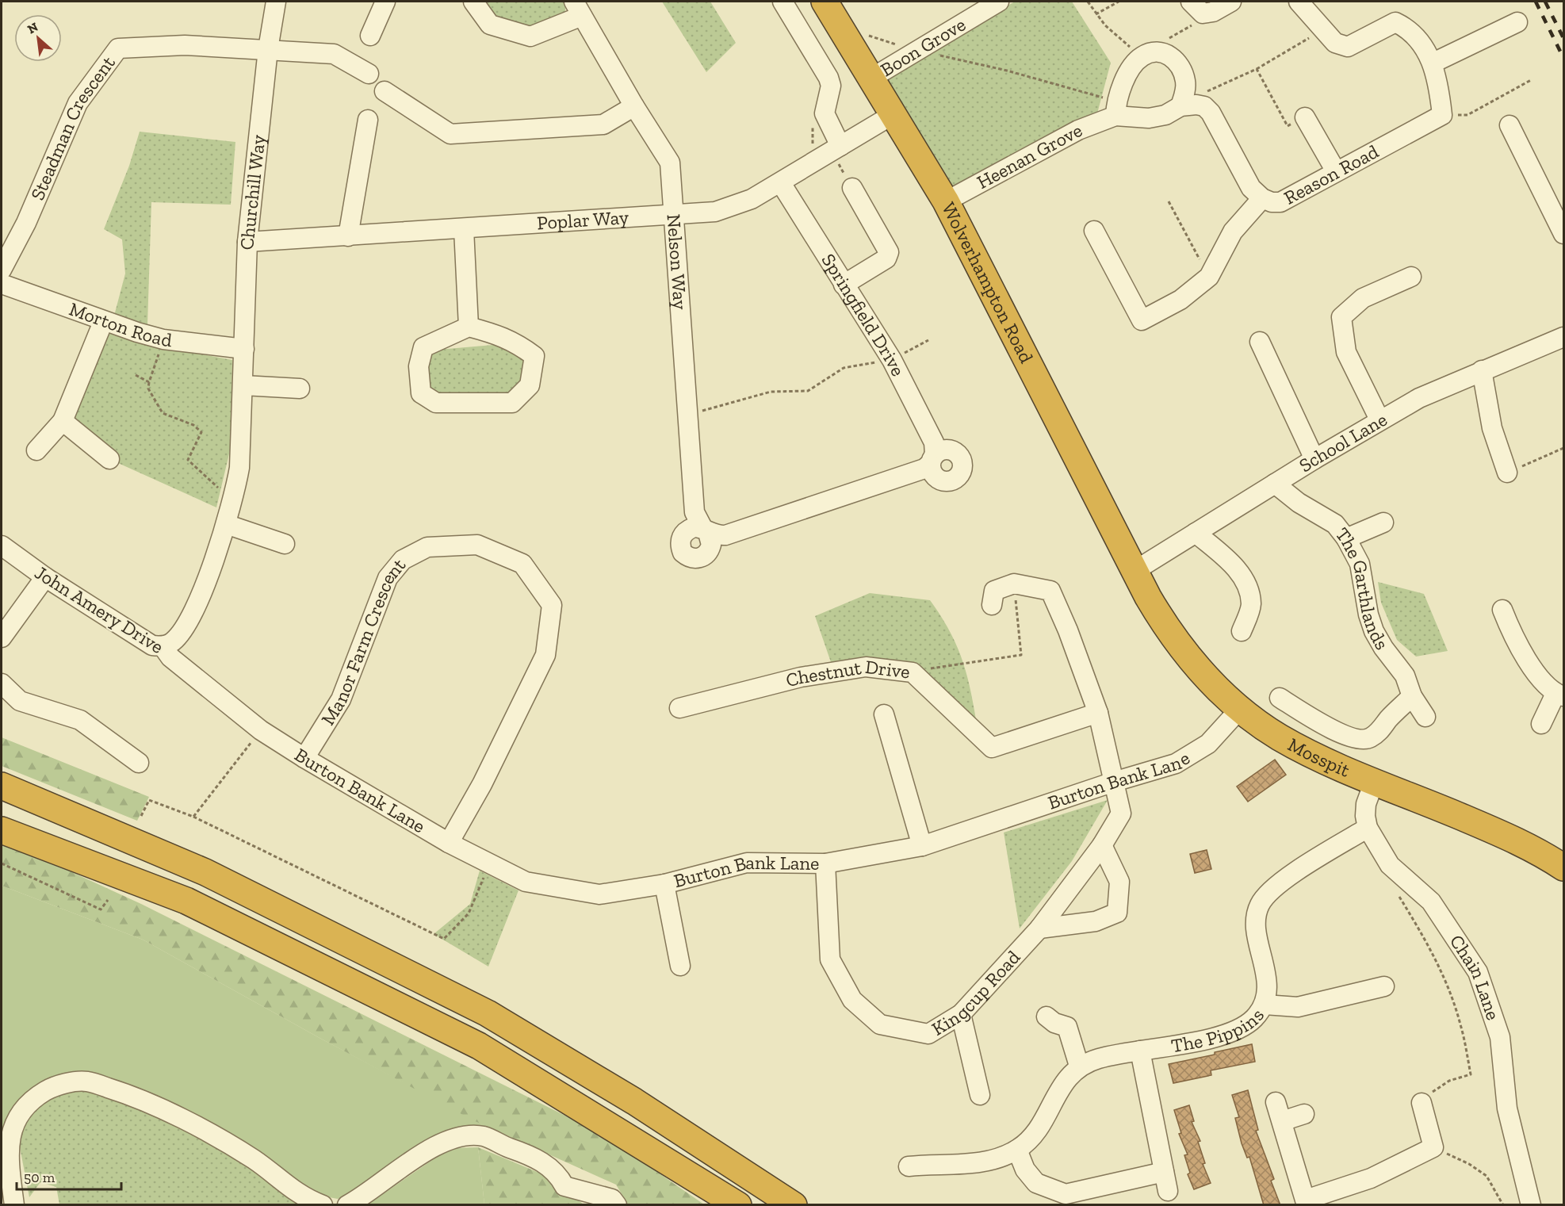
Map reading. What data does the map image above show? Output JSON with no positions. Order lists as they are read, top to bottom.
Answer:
{
  "streets": {
    "highway": ["Wolverhampton Road", "Mosspit"],
    "street": [
      "Boon Grove",
      "Steadman Crescent",
      "Heenan Grove",
      "Reason Road",
      "Churchill Way",
      "Poplar Way",
      "Nelson Way",
      "Springfield Drive",
      "Morton Road",
      "School Lane",
      "The Garthlands",
      "John Amery Drive",
      "Manor Farm Crescent",
      "Chestnut Drive",
      "Burton Bank Lane",
      "Chain Lane",
      "Kingcup Road",
      "The Pippins"
    ]
  },
  "crossings": [
    ["Boon Grove", "Wolverhampton Road"],
    ["Steadman Crescent", "Churchill Way"],
    ["Heenan Grove", "Wolverhampton Road"],
    ["Churchill Way", "Poplar Way"],
    ["Churchill Way", "Morton Road"],
    ["Churchill Way", "John Amery Drive"],
    ["Poplar Way", "Nelson Way"],
    ["Poplar Way", "Wolverhampton Road"],
    ["Poplar Way", "Springfield Drive"],
    ["Nelson Way", "Springfield Drive"],
    ["Wolverhampton Road", "School Lane"],
    ["Wolverhampton Road", "Mosspit"],
    ["School Lane", "The Garthlands"],
    ["School Lane", "Mosspit"],
    ["John Amery Drive", "Burton Bank Lane"],
    ["Manor Farm Crescent", "Burton Bank Lane"],
    ["Chestnut Drive", "Kingcup Road"],
    ["Mosspit", "Burton Bank Lane"],
    ["Mosspit", "Chain Lane"],
    ["Burton Bank Lane", "Kingcup Road"],
    ["Chain Lane", "The Pippins"]
  ],
  "scale_bar": "50 m",
  "north": "top left"
}
